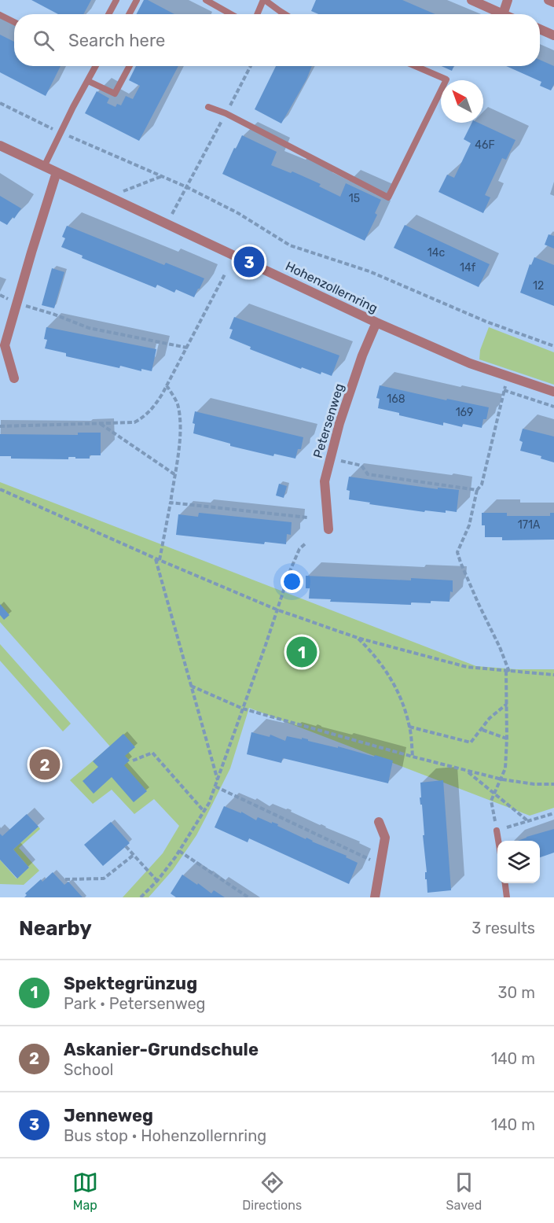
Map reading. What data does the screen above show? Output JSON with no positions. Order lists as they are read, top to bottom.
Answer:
{
  "streets": {
    "street": ["Hohenzollernring", "Petersenweg"]
  },
  "crossings": [
    ["Hohenzollernring", "Petersenweg"]
  ],
  "house_numbers": [
    "46F",
    "15",
    "14c",
    "14f",
    "12",
    "168",
    "169",
    "171A"
  ],
  "north": "top left",
  "page": {
    "search": "Search here",
    "pins": ["3", "1", "2"],
    "heading": ["Nearby", "3 results"],
    "list": [
      {
        "mark": "1",
        "name": "Spektegrünzug",
        "note": "Park · Petersenweg",
        "value": "30 m"
      },
      {
        "mark": "2",
        "name": "Askanier-Grundschule",
        "note": "School",
        "value": "140 m"
      },
      {
        "mark": "3",
        "name": "Jenneweg",
        "note": "Bus stop · Hohenzollernring",
        "value": "140 m"
      }
    ],
    "nav": ["Map", "Directions", "Saved"]
  }
}
